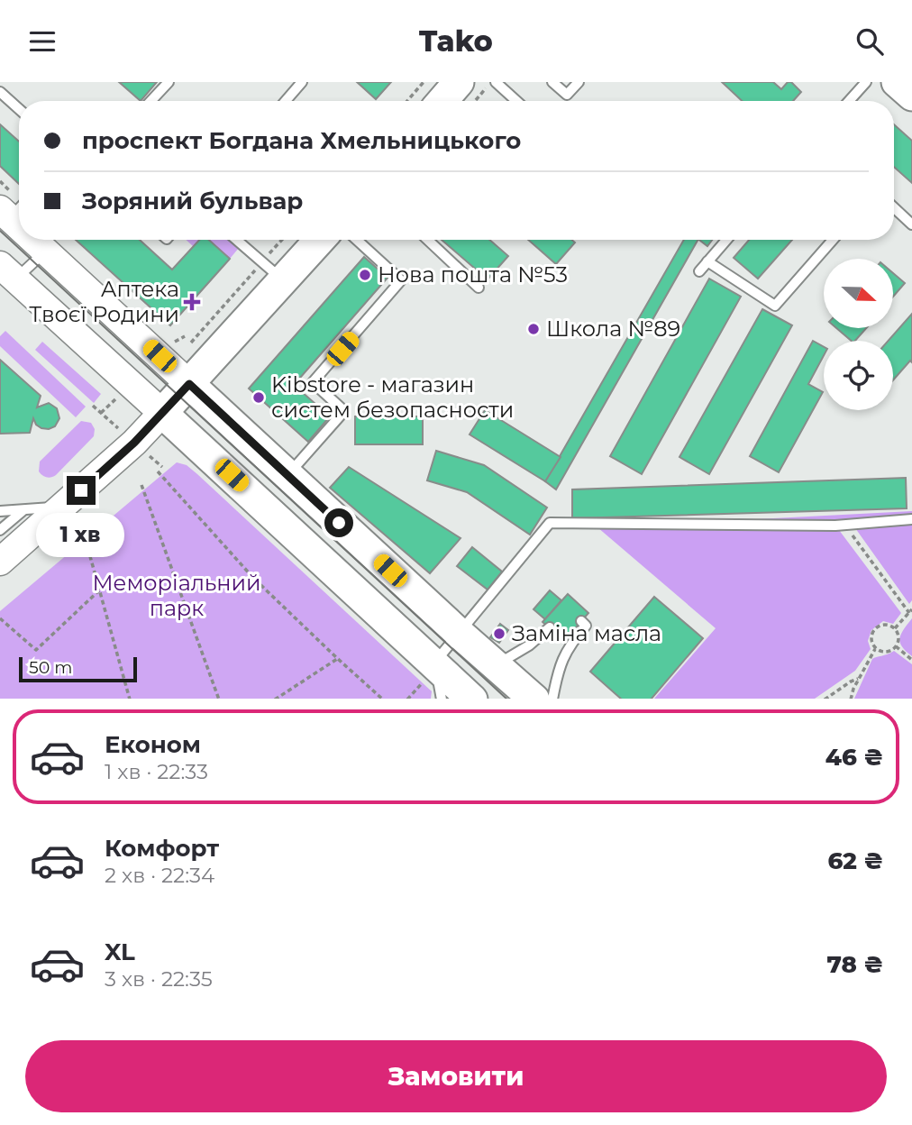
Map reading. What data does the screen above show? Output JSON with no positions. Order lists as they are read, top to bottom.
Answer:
{
  "parks": ["Меморіальний парк"],
  "places": {
    "other": [
      "Нова пошта №53",
      "Школа №89",
      "Kibstore - магазин систем безопасности",
      "Заміна масла"
    ],
    "health": ["Аптека Твоєї Родини"]
  },
  "scale_bar": "50 m",
  "north": "right",
  "page": {
    "header": "Tako",
    "banner": ["проспект Богдана Хмельницького", "Зоряний бульвар"],
    "bubble": "1 хв",
    "scale": "50 m",
    "list": [
      {
        "name": "Економ",
        "note": "1 хв · 22:33",
        "value": "46 ₴"
      },
      {
        "name": "Комфорт",
        "note": "2 хв · 22:34",
        "value": "62 ₴"
      },
      {
        "name": "XL",
        "note": "3 хв · 22:35",
        "value": "78 ₴"
      }
    ],
    "buttons": "Замовити"
  }
}
